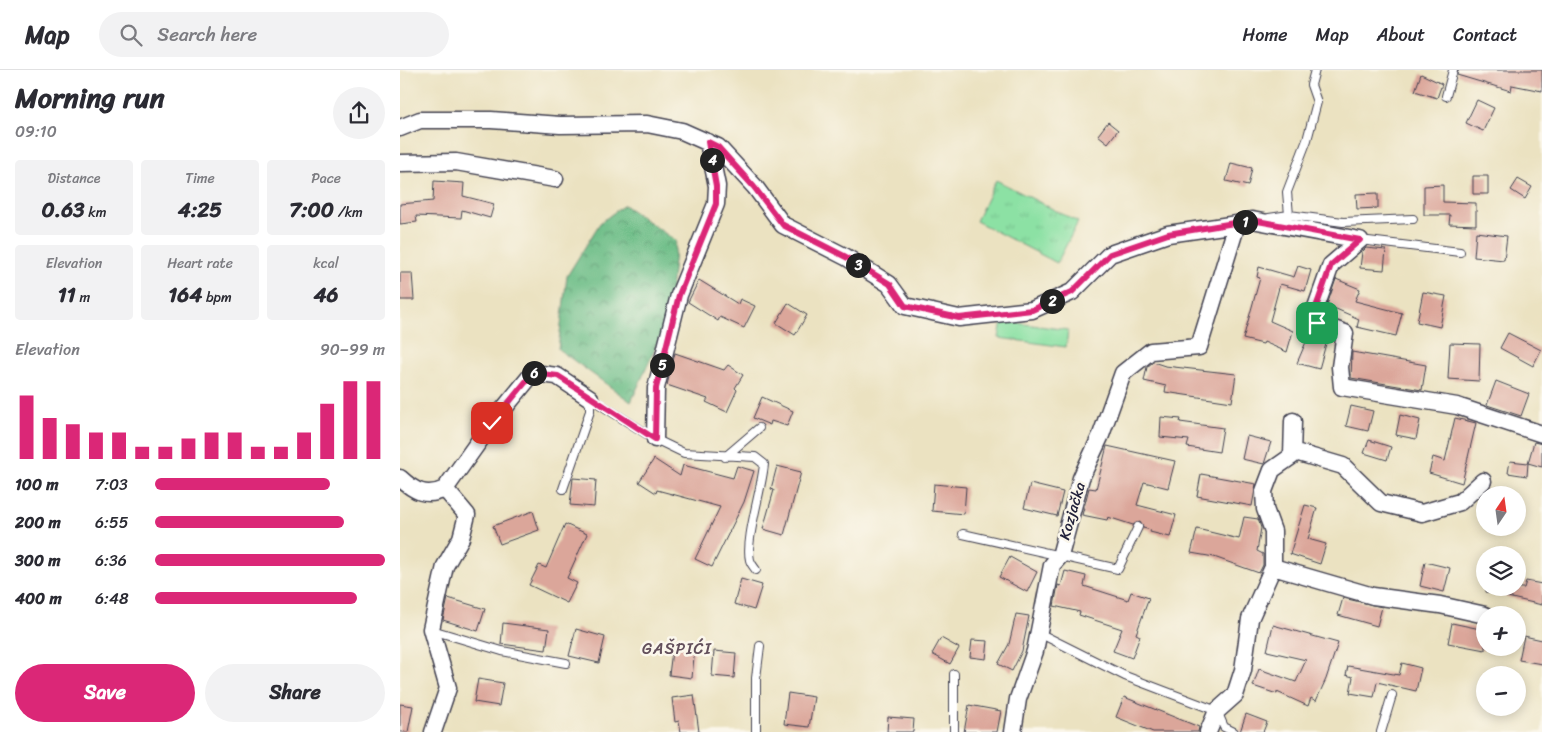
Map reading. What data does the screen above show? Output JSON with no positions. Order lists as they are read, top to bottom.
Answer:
{
  "streets": {
    "street": ["Kozjačka"]
  },
  "districts": ["GAŠPIĆI"],
  "north": "top",
  "page": {
    "header": "Map",
    "search": "Search here",
    "nav": [
      "Home",
      "Map",
      "About",
      "Contact"
    ],
    "heading": ["Morning run", "09:10"],
    "pins": [
      "4",
      "1",
      "3",
      "2",
      "5",
      "6"
    ],
    "stats": [
      ["Distance", "0.63 km"],
      ["Time", "4:25"],
      ["Pace", "7:00 /km"],
      ["Elevation", "11 m"],
      ["Heart rate", "164 bpm"],
      ["kcal", "46"]
    ],
    "chart": ["Elevation", "90–99 m"],
    "list": [
      {
        "name": "100 m",
        "note": "7:03"
      },
      {
        "name": "200 m",
        "note": "6:55"
      },
      {
        "name": "300 m",
        "note": "6:36"
      },
      {
        "name": "400 m",
        "note": "6:48"
      }
    ],
    "map_buttons": ["+", "−"],
    "buttons": ["Save", "Share"]
  }
}
